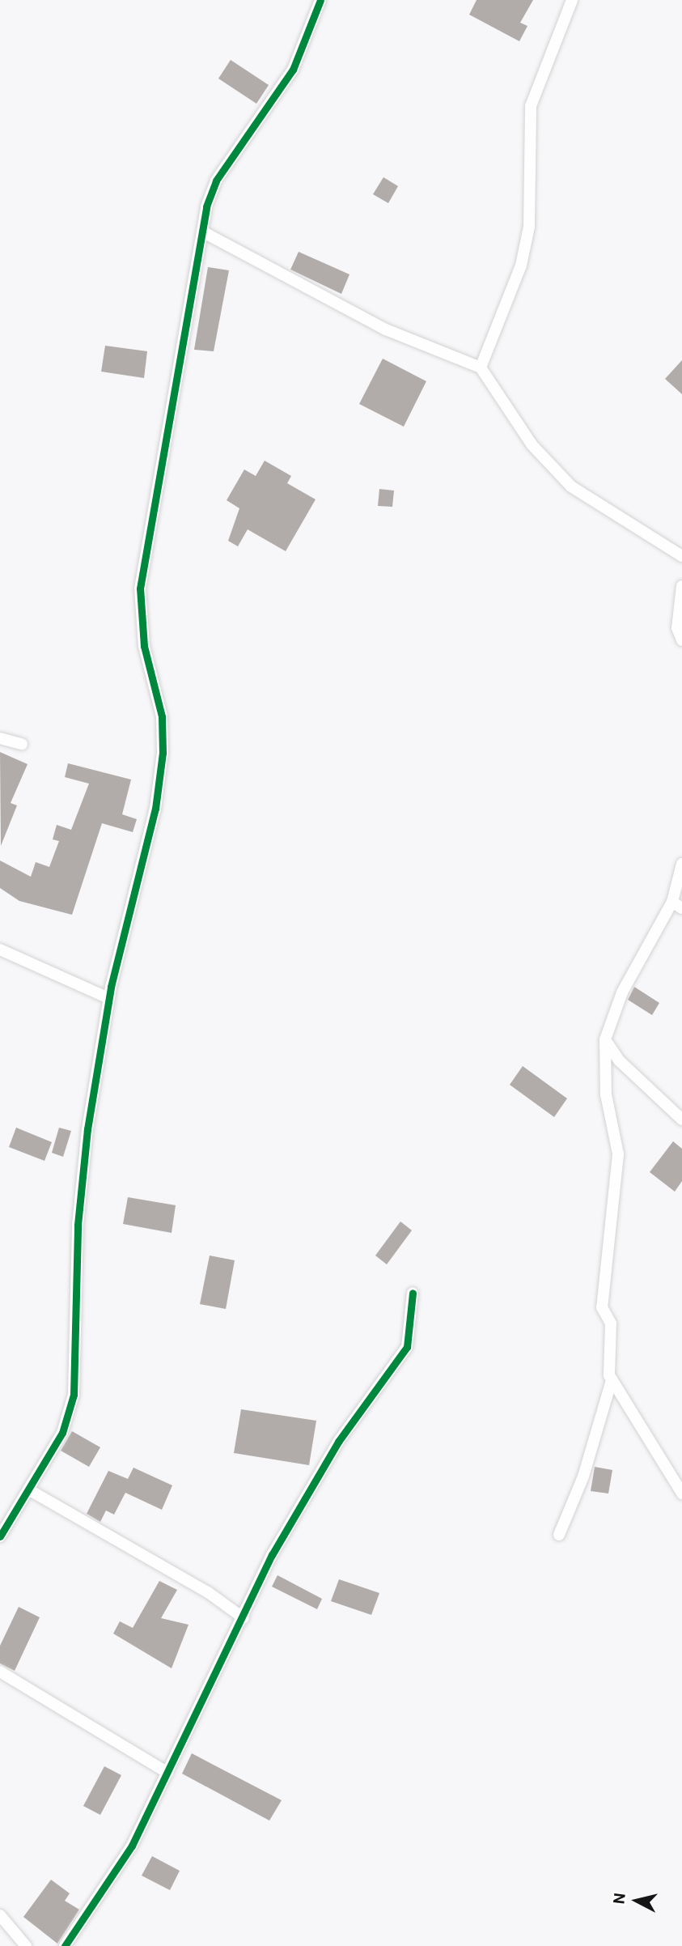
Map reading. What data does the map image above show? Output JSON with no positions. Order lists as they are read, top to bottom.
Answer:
{
  "north": "left"
}
